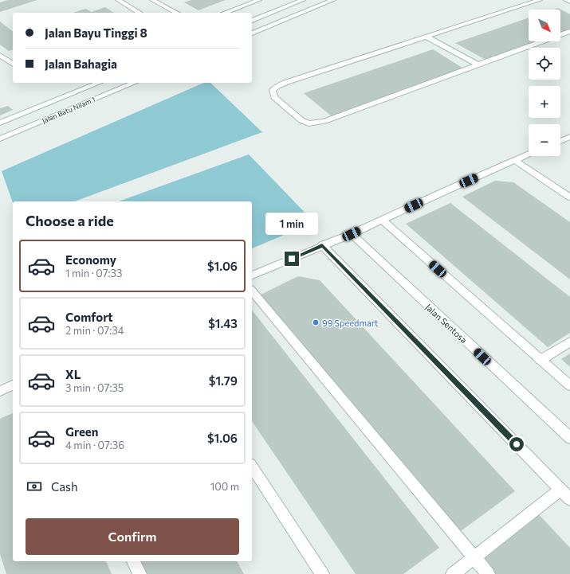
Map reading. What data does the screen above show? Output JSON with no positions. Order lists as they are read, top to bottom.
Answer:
{
  "streets": {
    "street": ["Jalan Batu Nilam 1", "Jalan Sentosa"]
  },
  "places": ["99 Speedmart"],
  "north": "bottom right",
  "page": {
    "map_buttons": ["+", "−"],
    "banner": ["Jalan Bayu Tinggi 8", "Jalan Bahagia"],
    "heading": "Choose a ride",
    "bubble": "1 min",
    "list": [
      {
        "name": "Economy",
        "note": "1 min · 07:33",
        "value": "$1.06"
      },
      {
        "name": "Comfort",
        "note": "2 min · 07:34",
        "value": "$1.43"
      },
      {
        "name": "XL",
        "note": "3 min · 07:35",
        "value": "$1.79"
      },
      {
        "name": "Green",
        "note": "4 min · 07:36",
        "value": "$1.06"
      }
    ],
    "pay": ["Cash", "100 m"],
    "buttons": "Confirm"
  }
}
